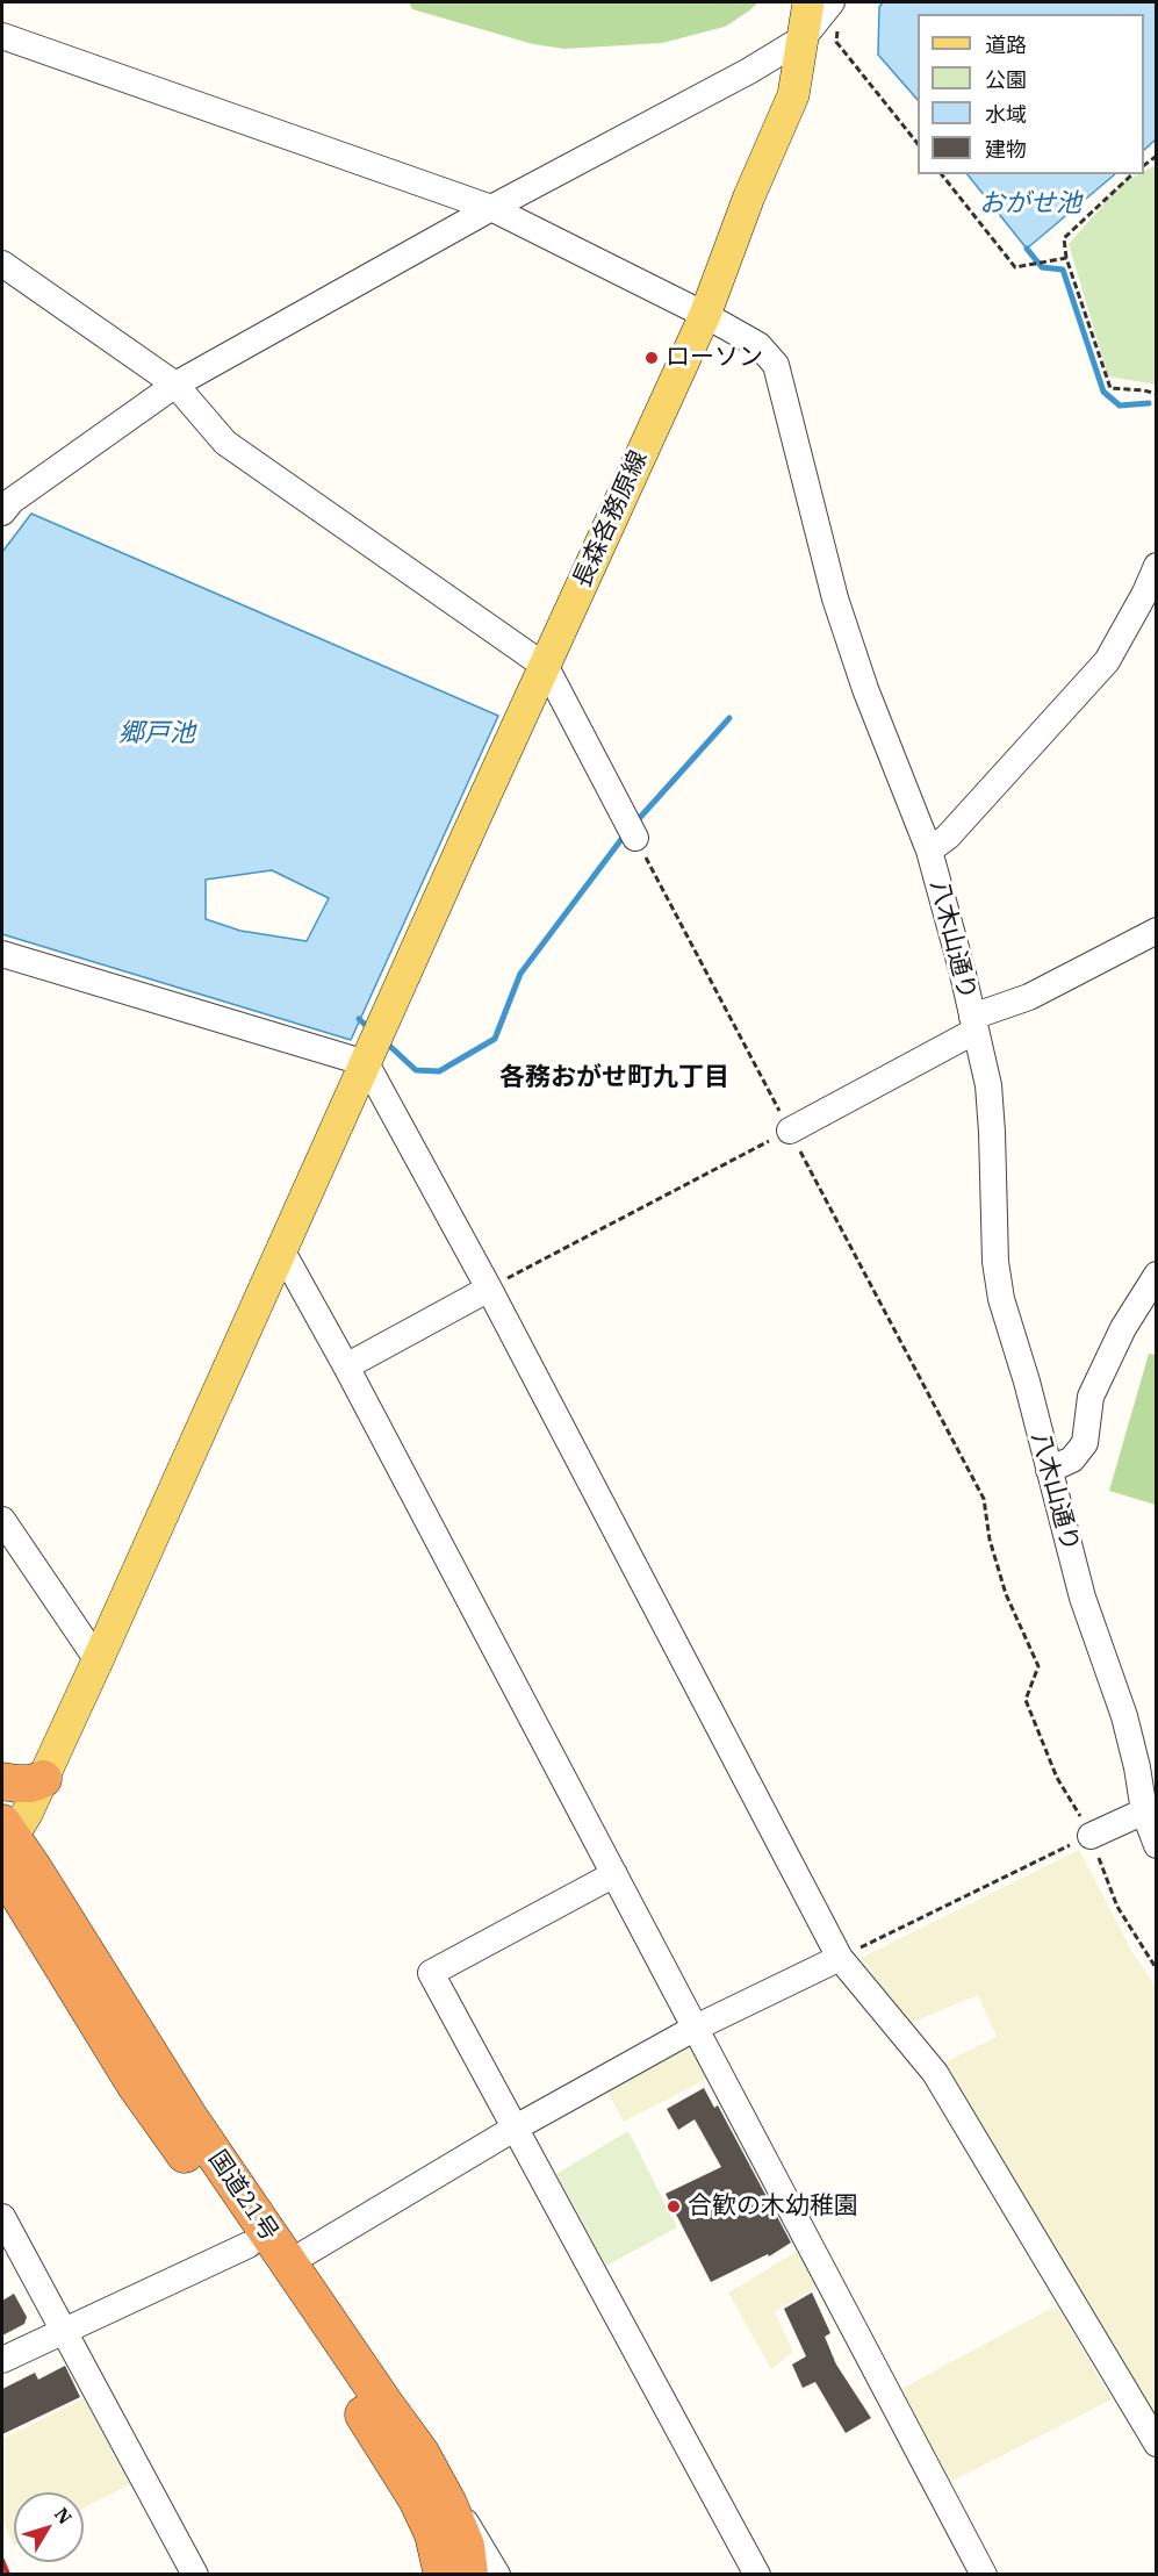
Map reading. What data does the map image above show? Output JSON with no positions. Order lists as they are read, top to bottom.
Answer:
{
  "streets": {
    "highway": ["国道21号"],
    "main road": ["長森各務原線"],
    "street": ["八木山通り"]
  },
  "crossings": [
    ["長森各務原線", "八木山通り"],
    ["長森各務原線", "国道21号"]
  ],
  "districts": ["各務おがせ町九丁目"],
  "water": ["おがせ池", "郷戸池"],
  "places": ["ローソン", "合歓の木幼稚園"],
  "legend": [
    "道路",
    "公園",
    "水域",
    "建物"
  ],
  "north": "top right"
}
